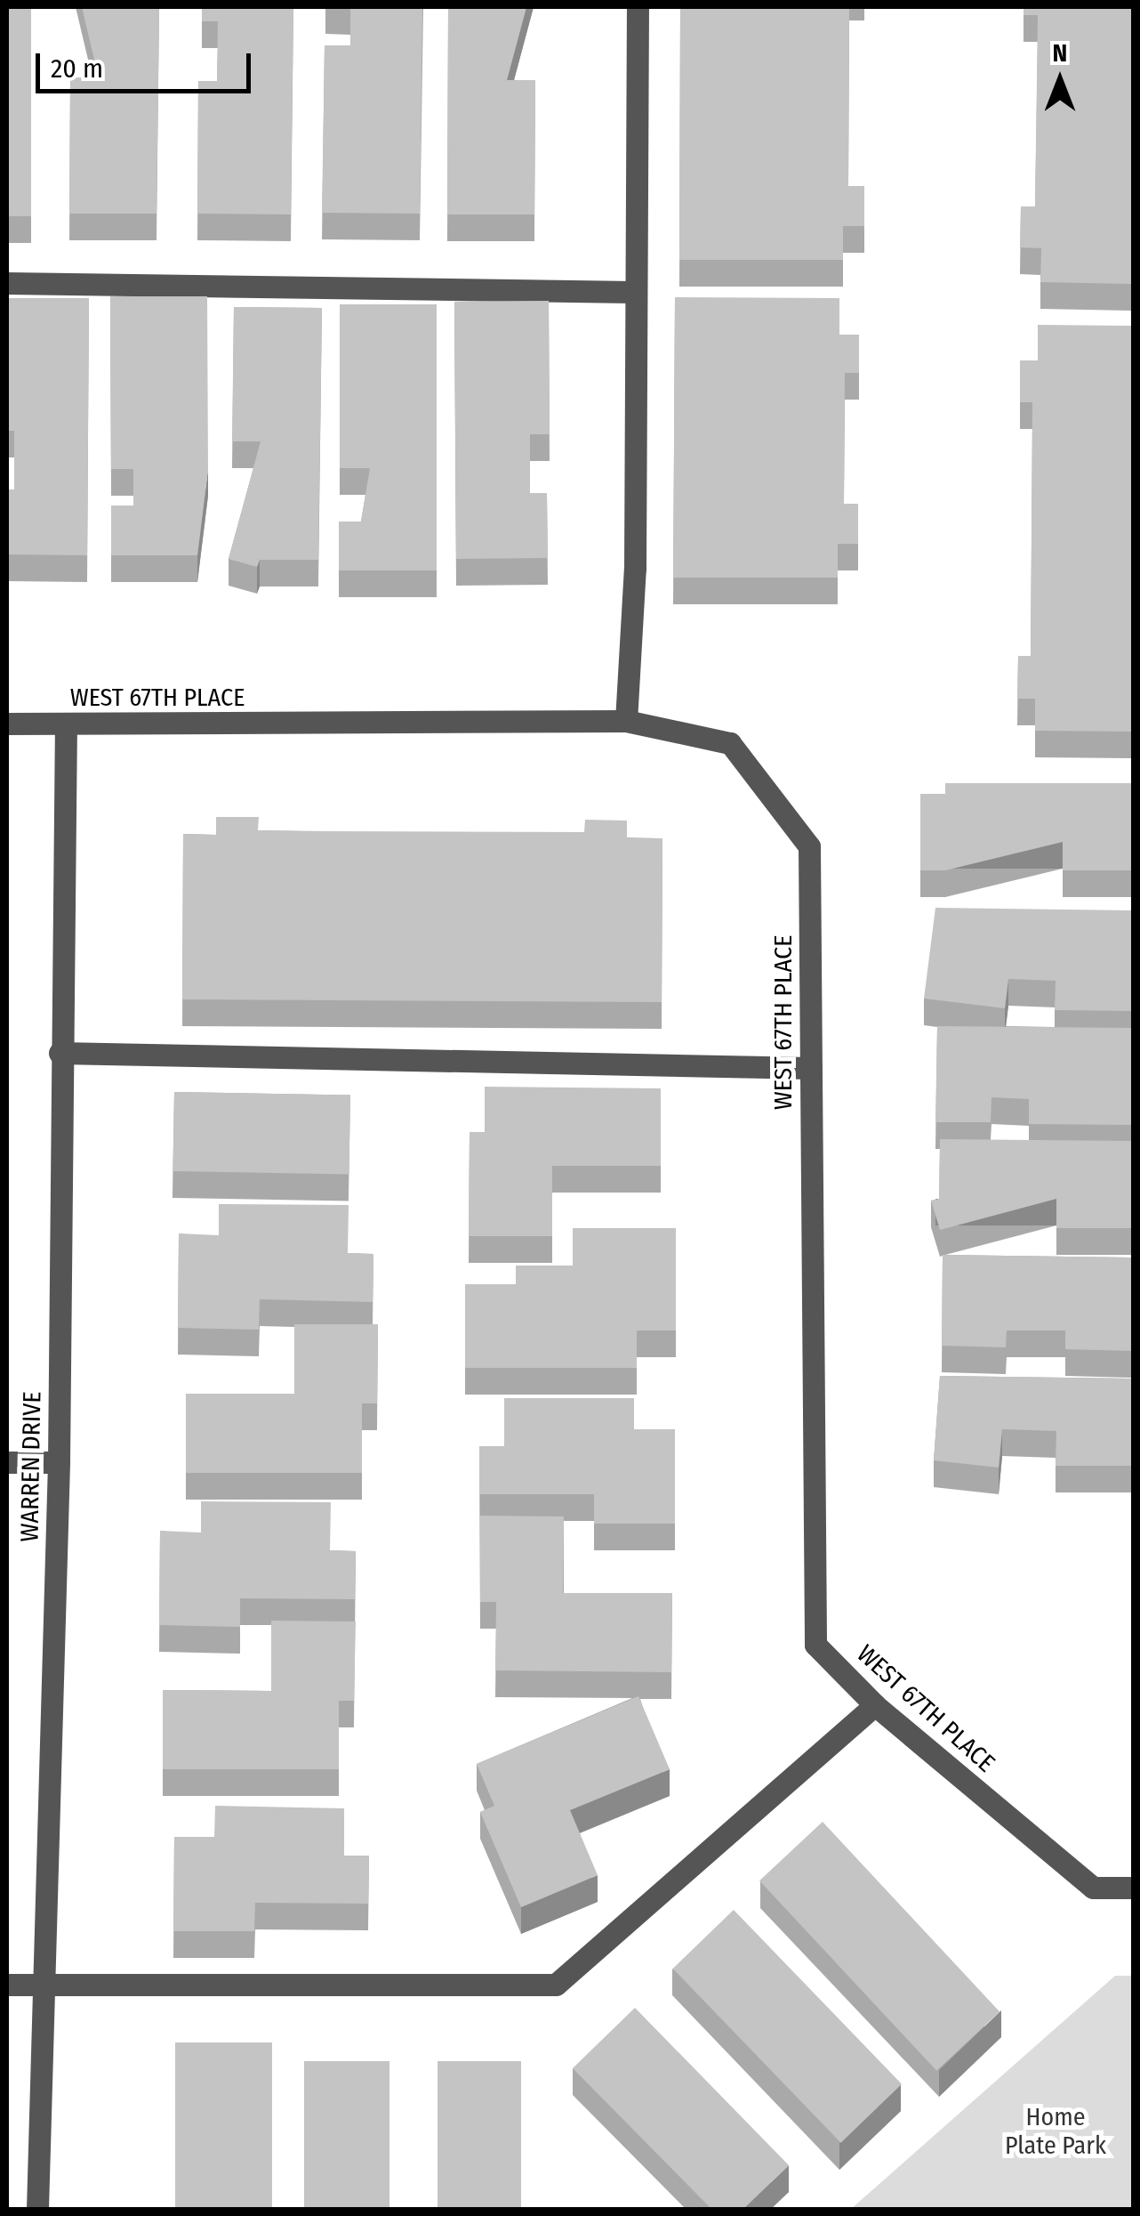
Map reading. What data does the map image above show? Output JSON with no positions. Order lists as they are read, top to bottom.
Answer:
{
  "streets": {
    "street": ["WEST 67TH PLACE", "WARREN DRIVE"]
  },
  "crossings": [
    ["WEST 67TH PLACE", "WARREN DRIVE"]
  ],
  "parks": ["Home Plate Park"],
  "scale_bar": "20 m",
  "north": "top"
}
